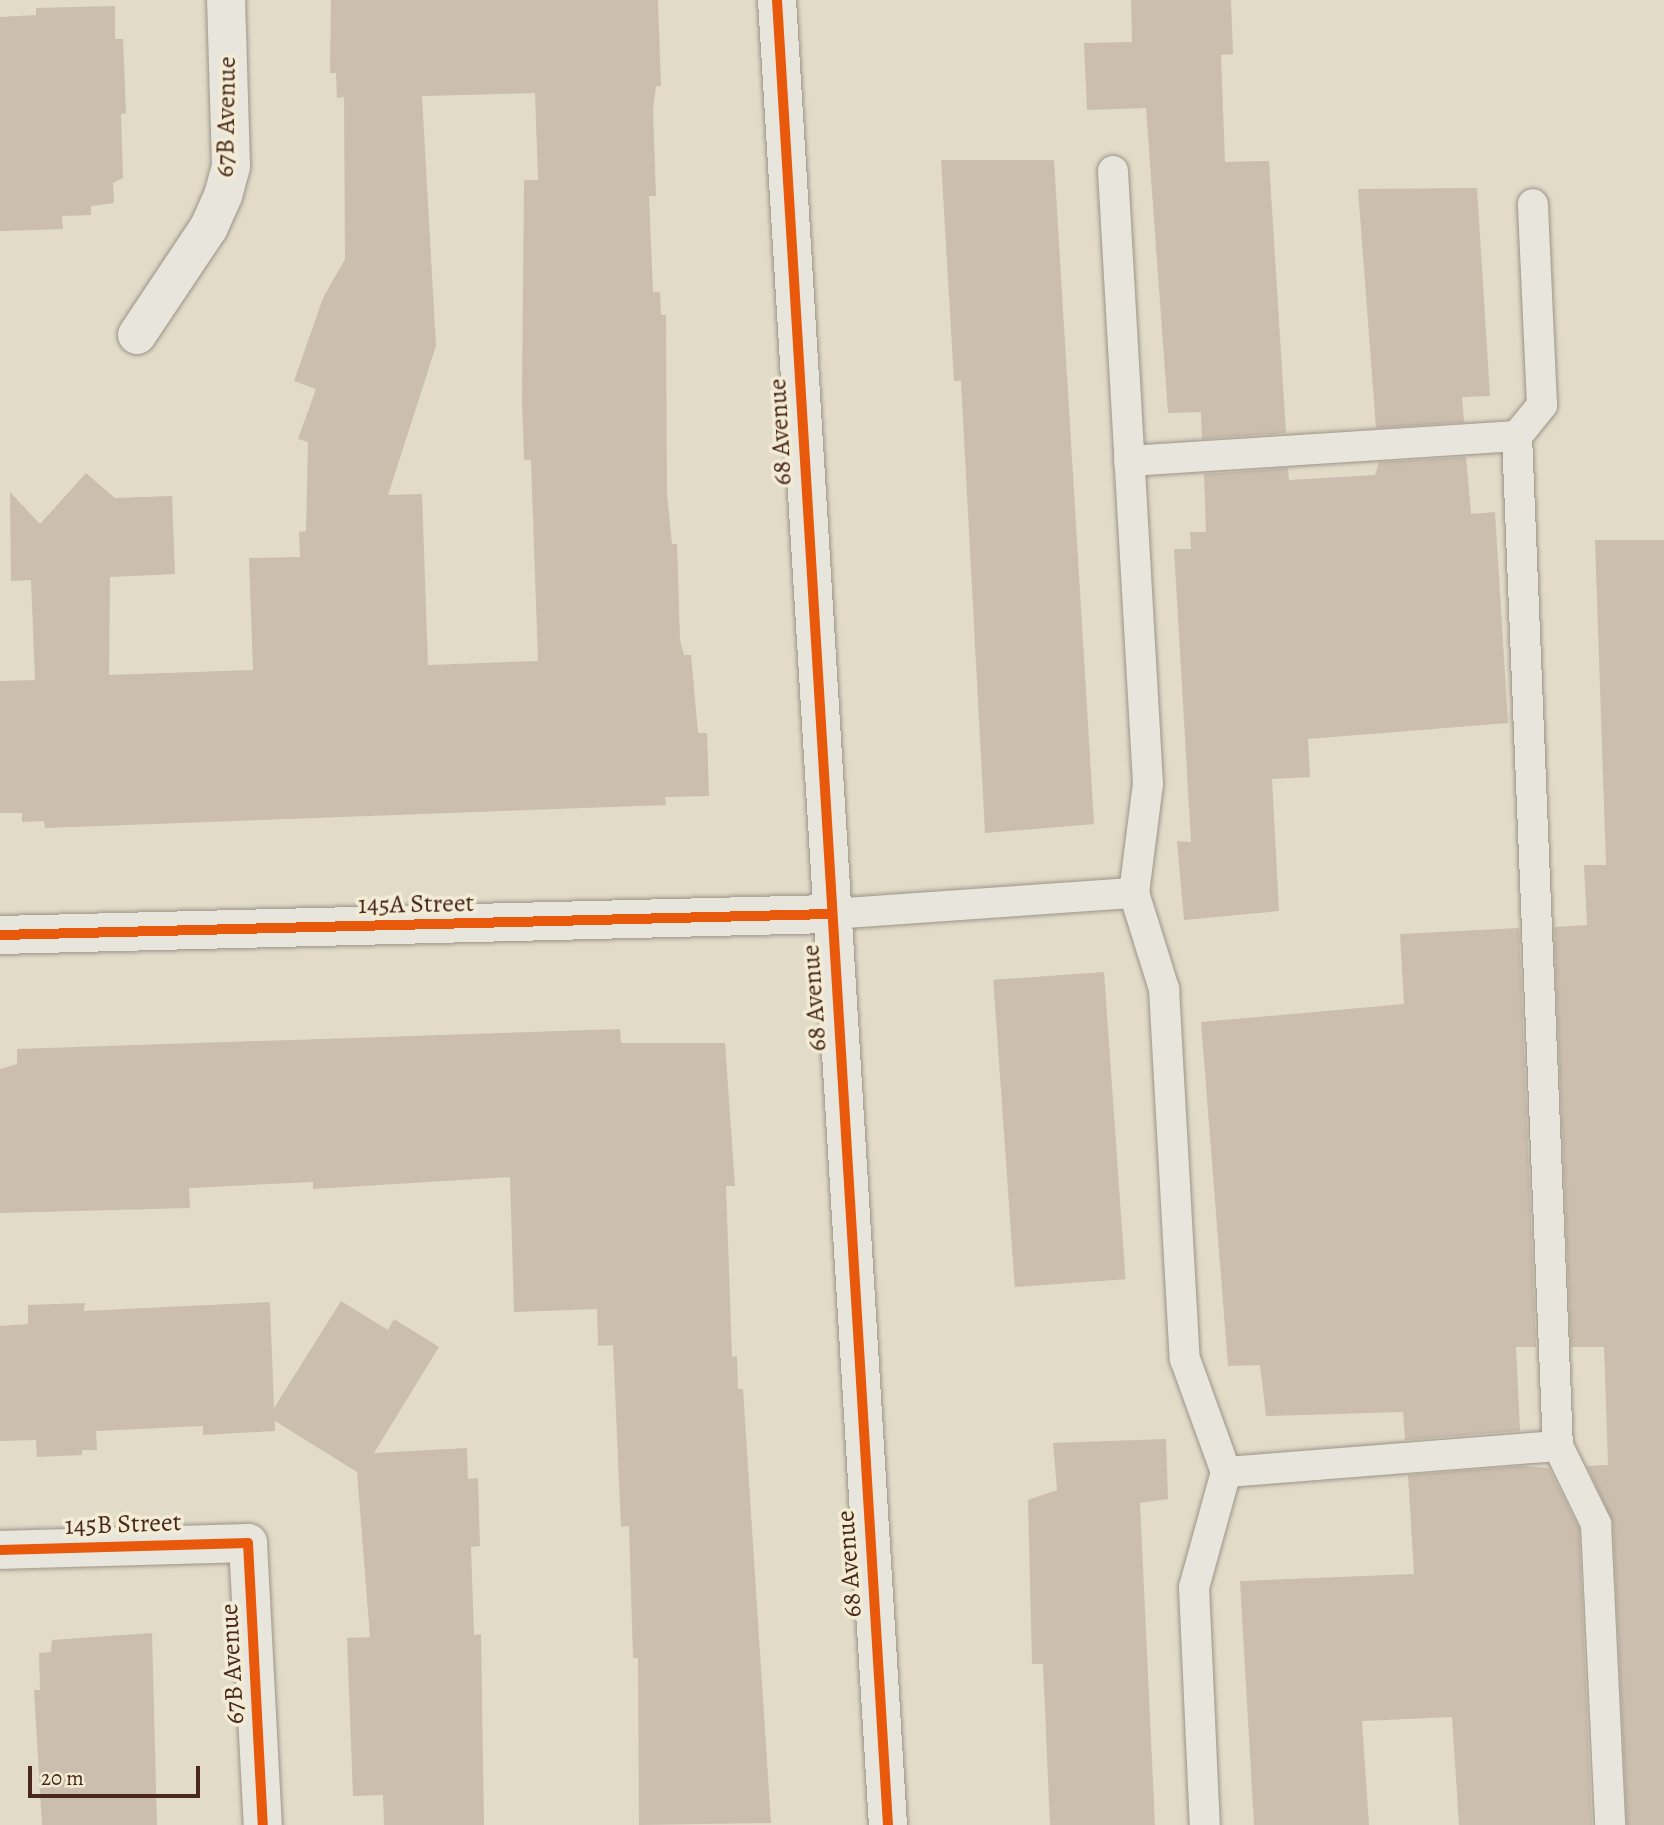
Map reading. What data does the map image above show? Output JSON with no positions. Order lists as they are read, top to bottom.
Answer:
{
  "streets": {
    "street": [
      "67B Avenue",
      "68 Avenue",
      "145A Street",
      "145B Street"
    ]
  },
  "crossings": [
    ["67B Avenue", "145B Street"],
    ["68 Avenue", "145A Street"]
  ],
  "scale_bar": "20 m"
}
